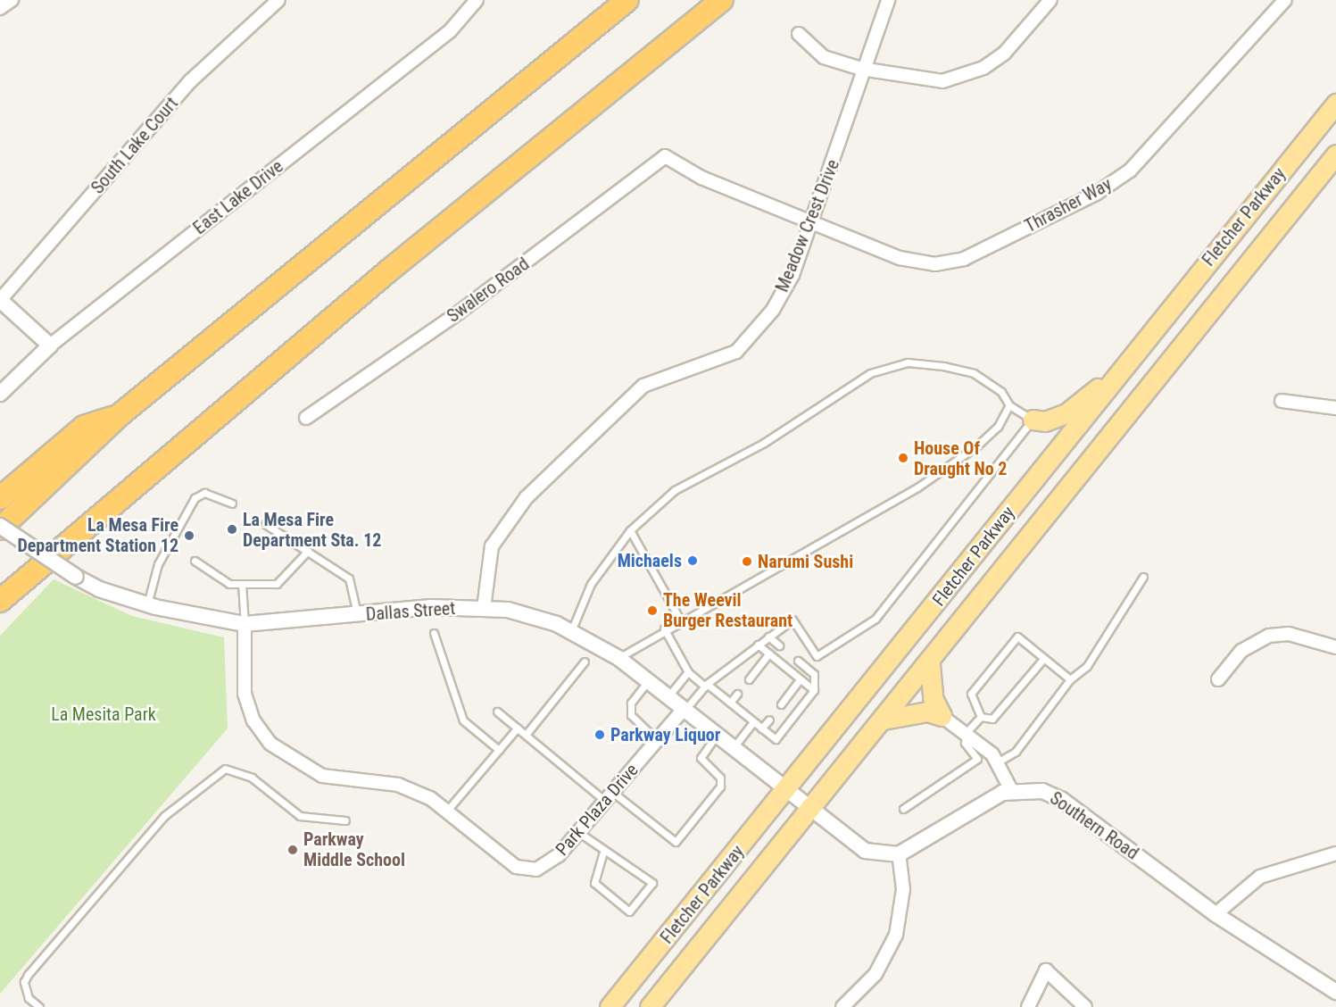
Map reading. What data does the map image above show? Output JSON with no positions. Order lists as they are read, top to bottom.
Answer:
{
  "streets": {
    "main road": ["Fletcher Parkway"],
    "street": [
      "South Lake Court",
      "East Lake Drive",
      "Thrasher Way",
      "Meadow Crest Drive",
      "Swalero Road",
      "Dallas Street",
      "Park Plaza Drive",
      "Southern Road"
    ]
  },
  "crossings": [
    ["Thrasher Way", "Meadow Crest Drive"],
    ["Thrasher Way", "Swalero Road"],
    ["Fletcher Parkway", "Dallas Street"],
    ["Meadow Crest Drive", "Dallas Street"],
    ["Dallas Street", "Park Plaza Drive"]
  ],
  "parks": ["La Mesita Park"],
  "places": [
    "House Of Draught No 2",
    "La Mesa Fire Department Sta. 12",
    "La Mesa Fire Department Station 12",
    "Michaels",
    "Narumi Sushi",
    "The Weevil Burger Restaurant",
    "Parkway Liquor",
    "Parkway Middle School"
  ]
}
